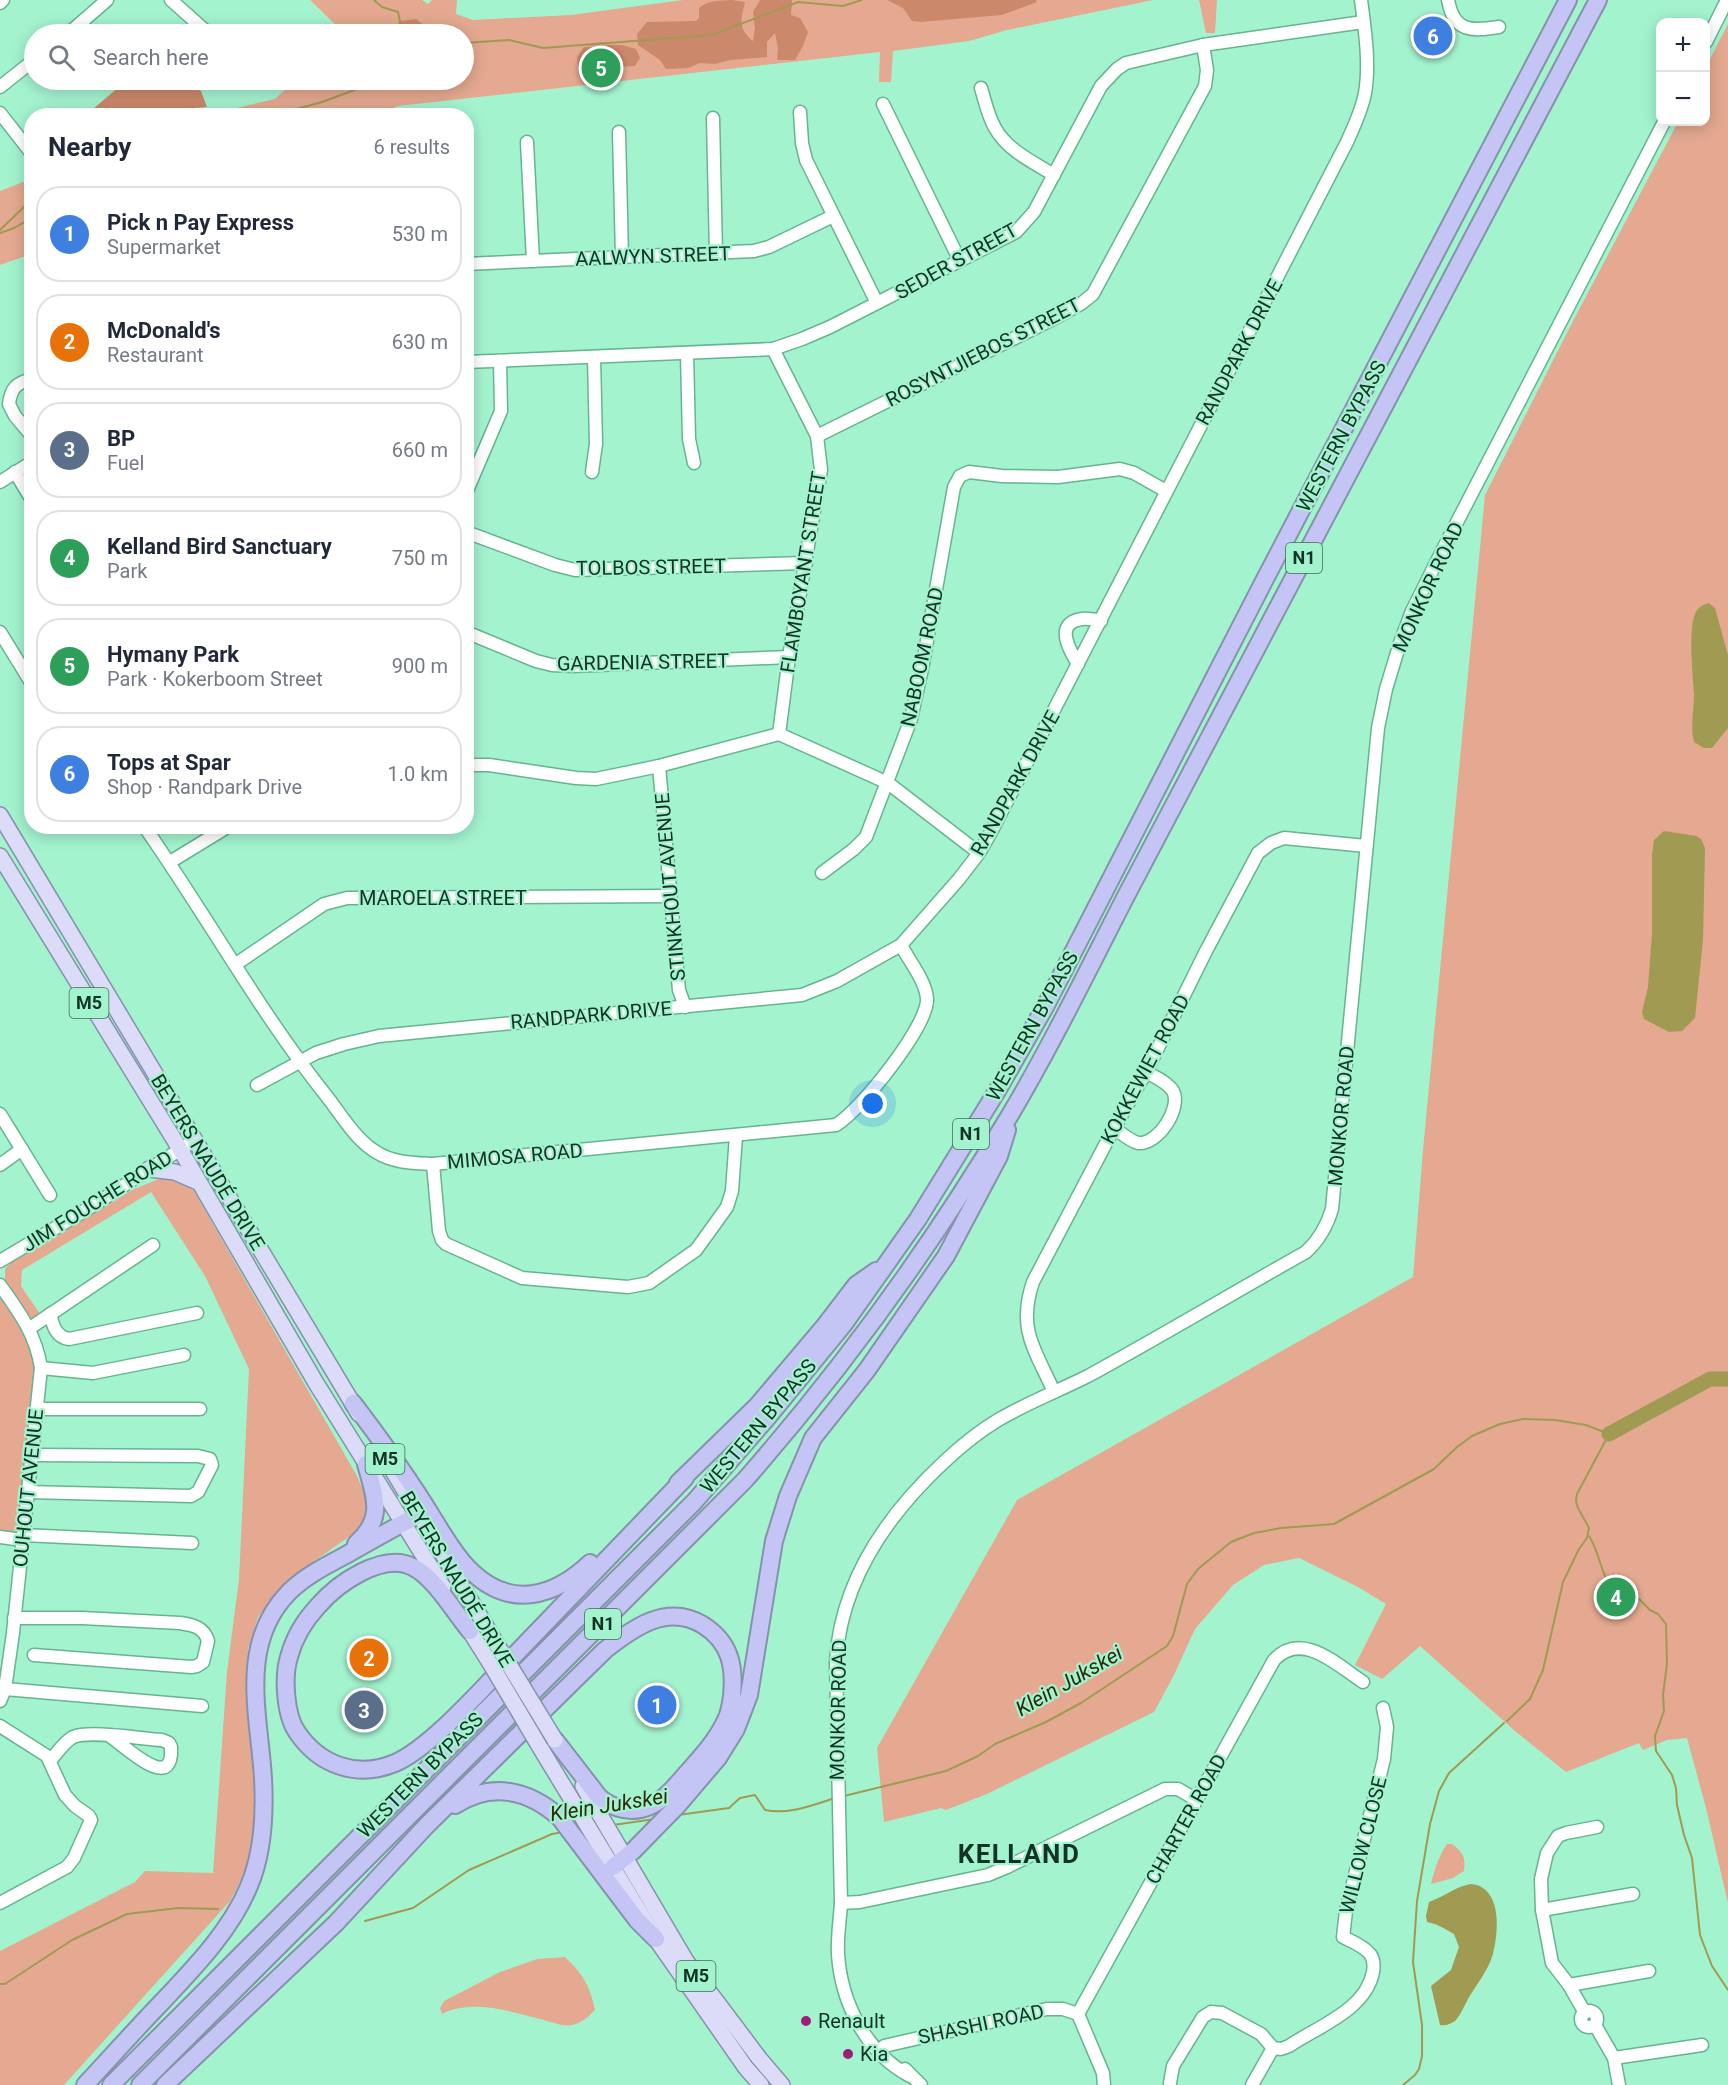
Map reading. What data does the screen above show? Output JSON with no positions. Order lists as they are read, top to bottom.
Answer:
{
  "streets": {
    "highway": ["WESTERN BYPASS", "N1"],
    "main road": ["M5", "BEYERS NAUDÉ DRIVE"],
    "street": [
      "AALWYN STREET",
      "SEDER STREET",
      "ROSYNTJIEBOS STREET",
      "RANDPARK DRIVE",
      "TOLBOS STREET",
      "FLAMBOYANT STREET",
      "MONKOR ROAD",
      "NABOOM ROAD",
      "GARDENIA STREET",
      "STINKHOUT AVENUE",
      "MAROELA STREET",
      "KOKKEWIET ROAD",
      "MIMOSA ROAD",
      "JIM FOUCHE ROAD",
      "OUHOUT AVENUE",
      "CHARTER ROAD",
      "WILLOW CLOSE",
      "SHASHI ROAD"
    ]
  },
  "crossings": [
    ["SEDER STREET", "ROSYNTJIEBOS STREET"],
    ["SEDER STREET", "RANDPARK DRIVE"],
    ["SEDER STREET", "FLAMBOYANT STREET"],
    ["ROSYNTJIEBOS STREET", "FLAMBOYANT STREET"],
    ["RANDPARK DRIVE", "NABOOM ROAD"],
    ["RANDPARK DRIVE", "STINKHOUT AVENUE"],
    ["RANDPARK DRIVE", "MIMOSA ROAD"],
    ["TOLBOS STREET", "FLAMBOYANT STREET"],
    ["FLAMBOYANT STREET", "GARDENIA STREET"],
    ["MONKOR ROAD", "KOKKEWIET ROAD"],
    ["MONKOR ROAD", "SHASHI ROAD"],
    ["STINKHOUT AVENUE", "MAROELA STREET"],
    ["MAROELA STREET", "MIMOSA ROAD"],
    ["BEYERS NAUDÉ DRIVE", "JIM FOUCHE ROAD"],
    ["CHARTER ROAD", "SHASHI ROAD"]
  ],
  "districts": ["KELLAND"],
  "water": ["Klein Jukskei"],
  "places": ["Renault", "Kia"],
  "page": {
    "pins": [
      "6",
      "5",
      "4",
      "2",
      "1",
      "3"
    ],
    "map_buttons": ["+", "−"],
    "search": "Search here",
    "heading": ["Nearby", "6 results"],
    "list": [
      {
        "mark": "1",
        "name": "Pick n Pay Express",
        "note": "Supermarket",
        "value": "530 m"
      },
      {
        "mark": "2",
        "name": "McDonald's",
        "note": "Restaurant",
        "value": "630 m"
      },
      {
        "mark": "3",
        "name": "BP",
        "note": "Fuel",
        "value": "660 m"
      },
      {
        "mark": "4",
        "name": "Kelland Bird Sanctuary",
        "note": "Park",
        "value": "750 m"
      },
      {
        "mark": "5",
        "name": "Hymany Park",
        "note": "Park · Kokerboom Street",
        "value": "900 m"
      },
      {
        "mark": "6",
        "name": "Tops at Spar",
        "note": "Shop · Randpark Drive",
        "value": "1.0 km"
      }
    ]
  }
}
